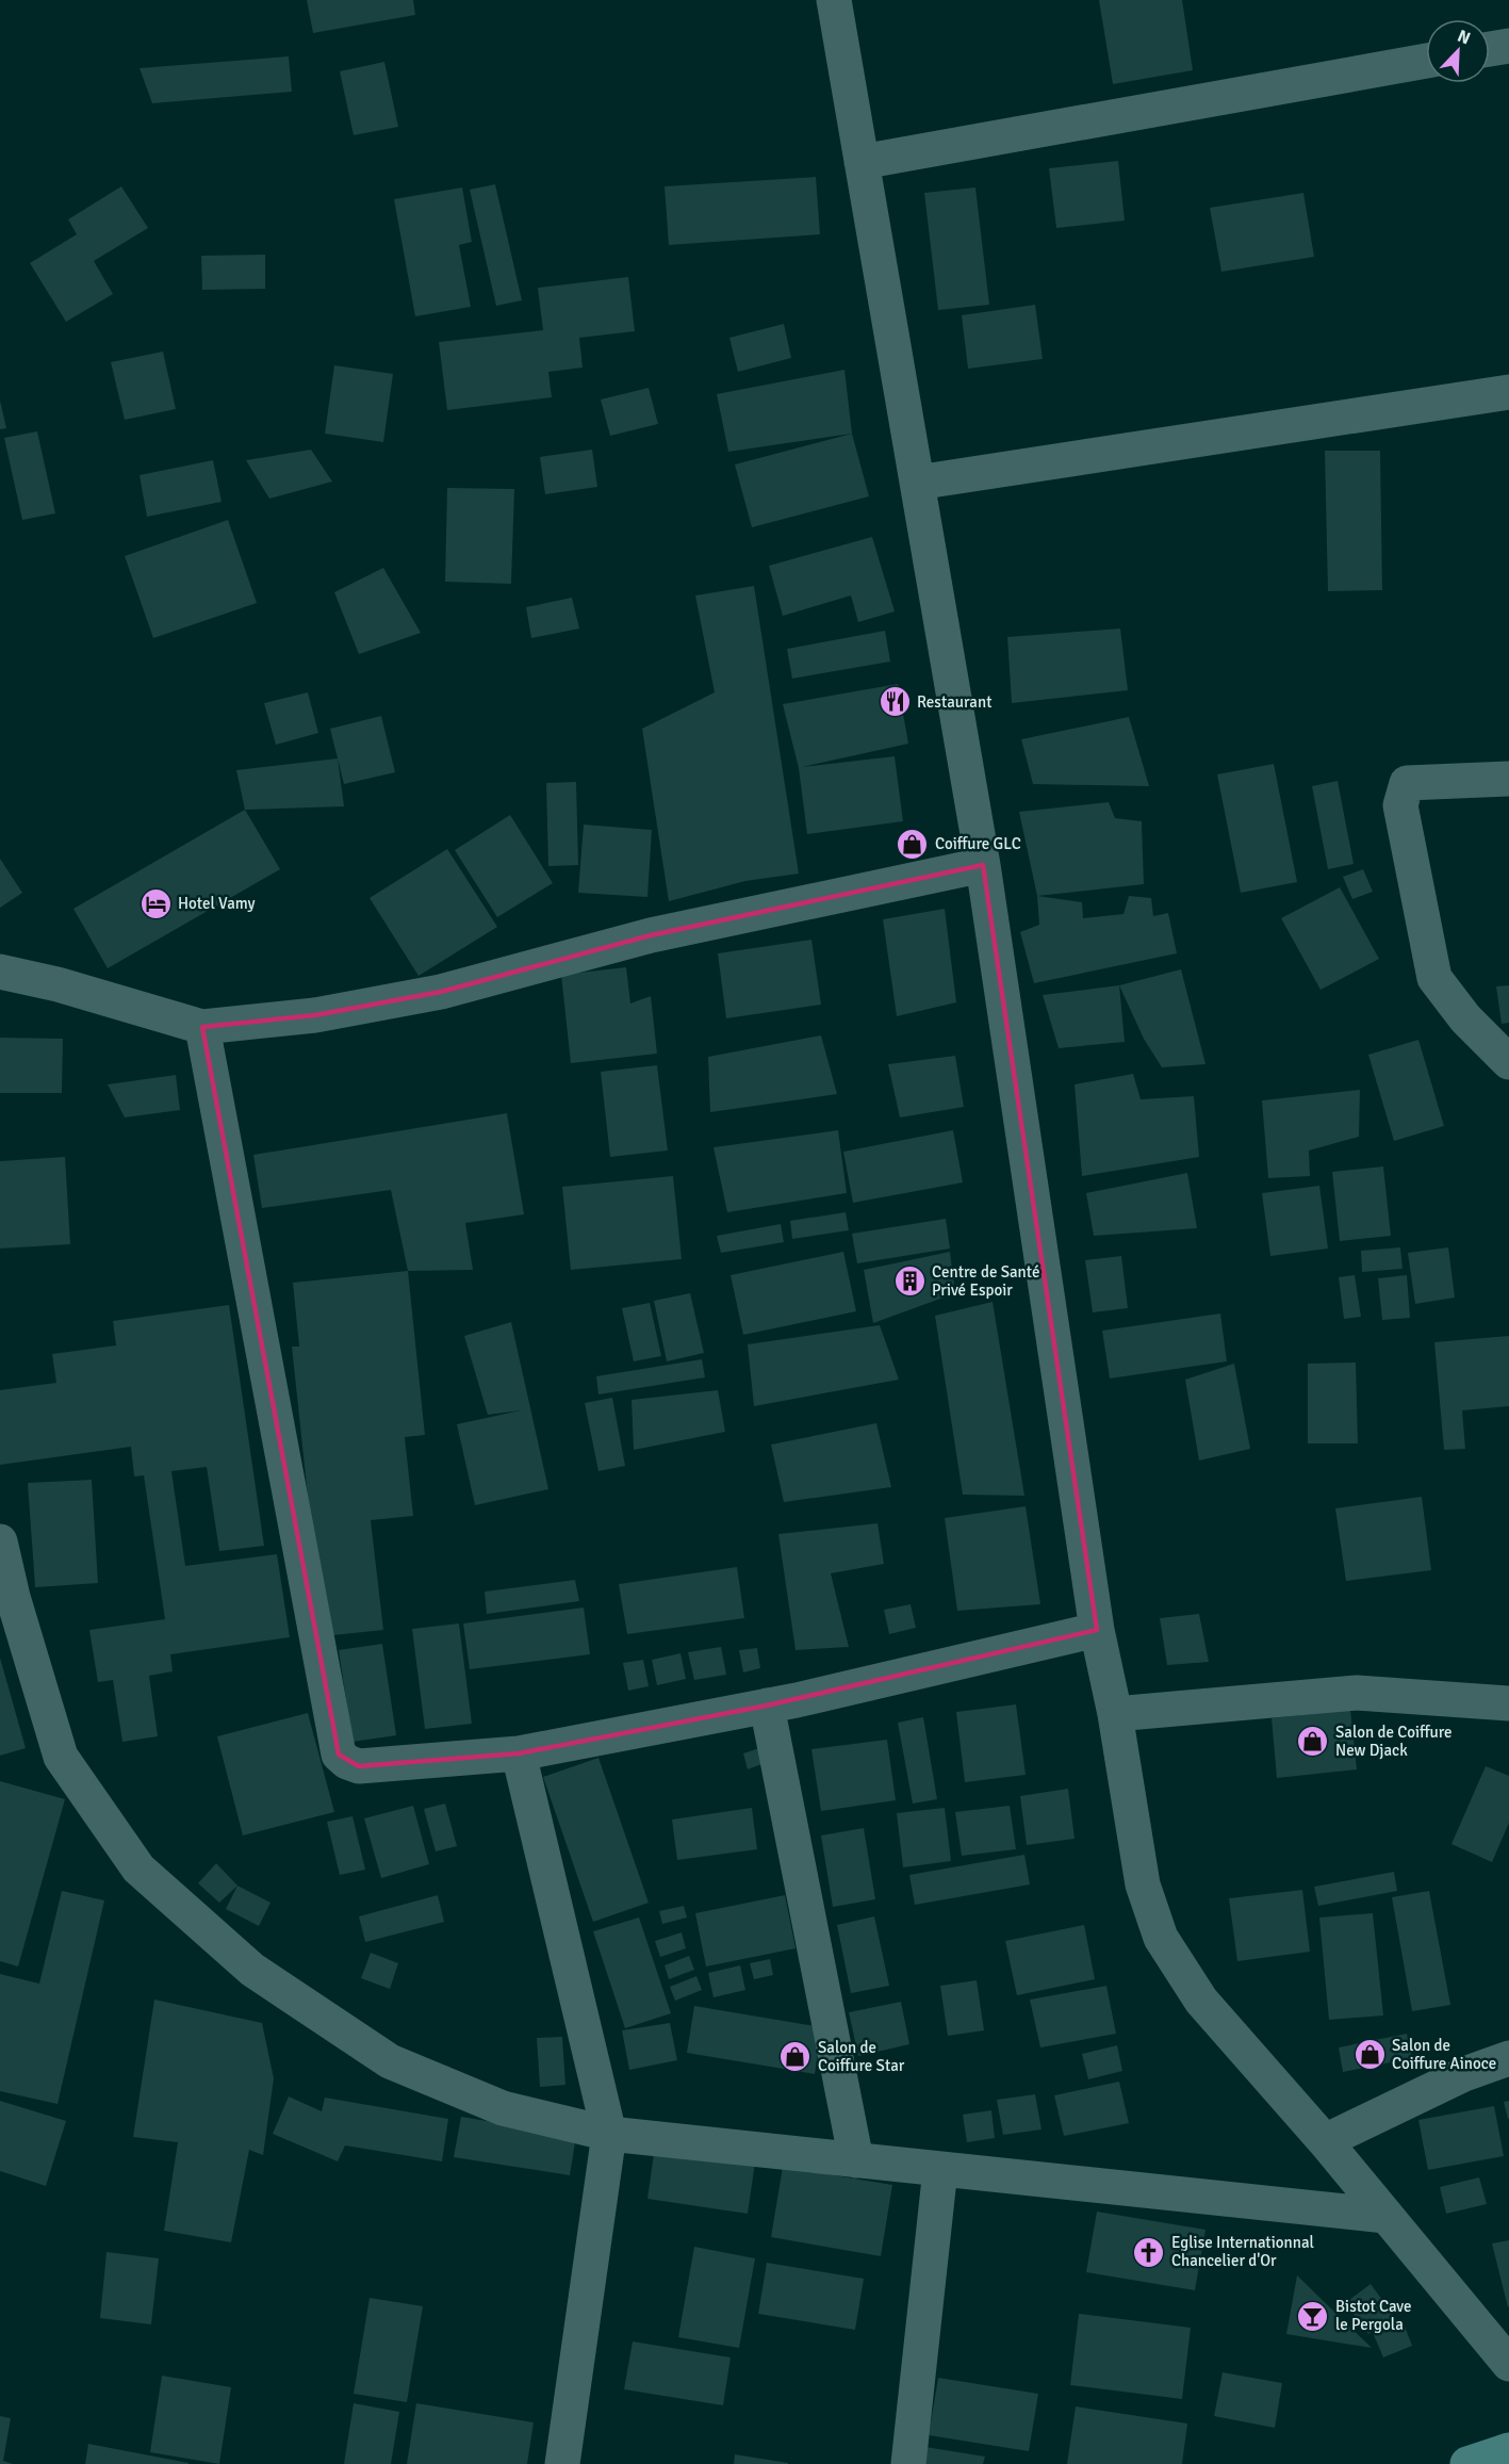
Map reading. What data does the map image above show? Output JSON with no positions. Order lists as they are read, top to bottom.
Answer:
{
  "places": {
    "restaurant": ["Restaurant"],
    "shop": [
      "Coiffure GLC",
      "Salon de Coiffure New Djack",
      "Salon de Coiffure Ainoce",
      "Salon de Coiffure Star"
    ],
    "hotel": ["Hotel Vamy"],
    "building": ["Centre de Santé Privé Espoir"],
    "church": ["Eglise Internationnal Chancelier d'Or"],
    "bar": ["Bistot Cave le Pergola"]
  },
  "north": "top right"
}
